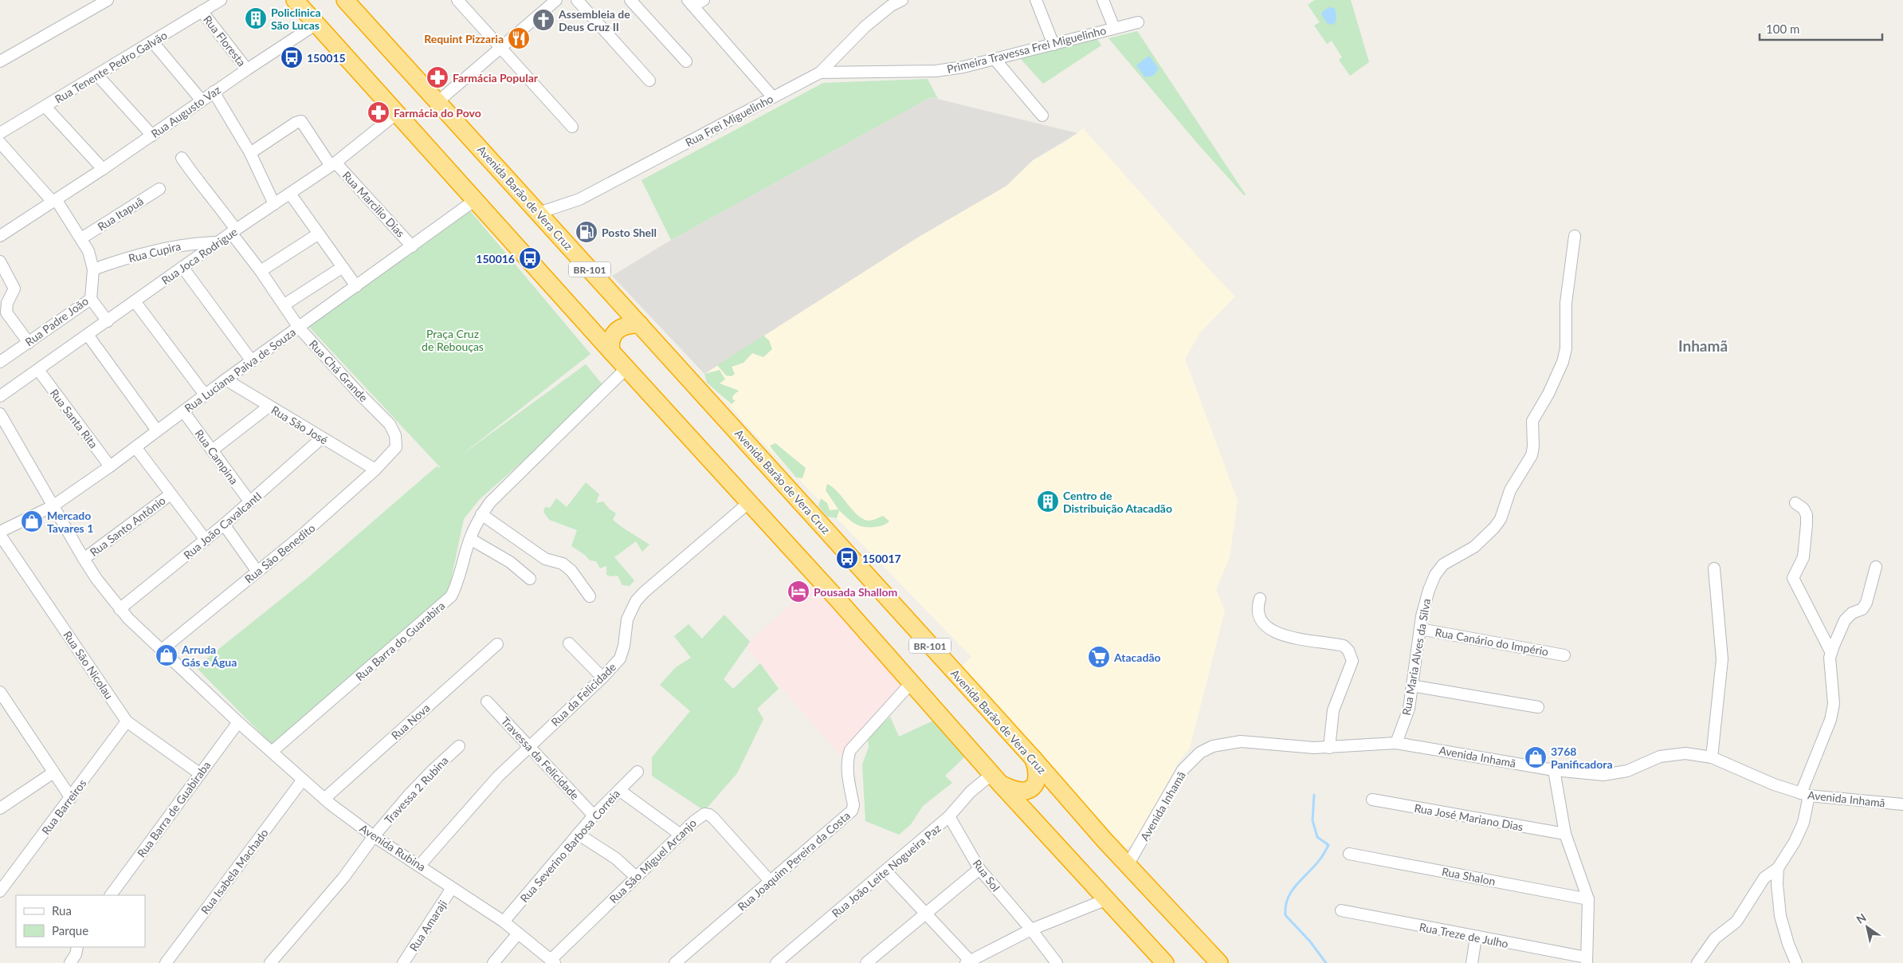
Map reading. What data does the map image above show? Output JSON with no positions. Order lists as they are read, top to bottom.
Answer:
{
  "streets": {
    "highway": ["Avenida Barão de Vera Cruz", "BR-101"],
    "street": [
      "Rua Floresta",
      "Primeira Travessa Frei Miguelinho",
      "Rua Tenente Pedro Galvão",
      "Rua Augusto Vaz",
      "Rua Frei Miguelinho",
      "Rua Marcilio Dias",
      "Rua Itapuã",
      "Rua Cupira",
      "Rua Joca Rodrigue",
      "Rua Padre João",
      "Rua Luciana Paiva de Souza",
      "Rua Chá Grande",
      "Rua Santa Rita",
      "Rua São José",
      "Rua Campina",
      "Rua João CavalcantI",
      "Rua Santo Antônio",
      "Rua São Benedito",
      "Rua Barra do Guarabira",
      "Rua Canário do Império",
      "Rua Maria Alves da Silva",
      "Rua São Nicolau",
      "Rua da Felicidade",
      "Rua Nova",
      "Avenida Inhamã",
      "Travessa da Felicidade",
      "Travessa 2 Rubina",
      "Rua Barreiros",
      "Rua Barra de Guabiraba",
      "Rua José Mariano Dias",
      "Rua Severino Barbosa Correia",
      "Avenida Rubina",
      "Rua São Miguel Arcanjo",
      "Rua Joaquim Pereira da Costa",
      "Rua João Leite Nogueira Paz",
      "Rua Isabela Machado",
      "Rua Sol",
      "Rua Shalon",
      "Rua Amaraji",
      "Rua Treze de Julho"
    ]
  },
  "crossings": [
    ["Rua Floresta", "Rua Tenente Pedro Galvão"],
    ["Rua Floresta", "Rua Augusto Vaz"],
    ["Primeira Travessa Frei Miguelinho", "Rua Frei Miguelinho"],
    ["Rua Augusto Vaz", "Rua Padre João"],
    ["Rua Frei Miguelinho", "Avenida Barão de Vera Cruz"],
    ["Avenida Barão de Vera Cruz", "Avenida Inhamã"],
    ["Rua Marcilio Dias", "Rua Joca Rodrigue"],
    ["Rua Marcilio Dias", "Rua Luciana Paiva de Souza"],
    ["Rua Itapuã", "Rua Padre João"],
    ["Rua Cupira", "Rua Joca Rodrigue"],
    ["Rua Cupira", "Rua Padre João"],
    ["Rua Joca Rodrigue", "Rua Chá Grande"],
    ["Rua Joca Rodrigue", "Rua Santa Rita"],
    ["Rua Luciana Paiva de Souza", "Rua Chá Grande"],
    ["Rua Luciana Paiva de Souza", "Rua Santa Rita"],
    ["Rua Luciana Paiva de Souza", "Rua São José"],
    ["Rua Luciana Paiva de Souza", "Rua Campina"],
    ["Rua Luciana Paiva de Souza", "Avenida Rubina"],
    ["Rua Chá Grande", "Rua São Benedito"],
    ["Rua São José", "Rua João CavalcantI"],
    ["Rua São José", "Rua São Benedito"],
    ["Rua Campina", "Rua João CavalcantI"],
    ["Rua João CavalcantI", "Avenida Rubina"],
    ["Rua Santo Antônio", "Avenida Rubina"],
    ["Rua São Benedito", "Avenida Rubina"],
    ["Rua Barra do Guarabira", "Avenida Rubina"],
    ["Rua Canário do Império", "Rua Maria Alves da Silva"],
    ["Rua Maria Alves da Silva", "Avenida Inhamã"],
    ["Rua São Nicolau", "Rua Barreiros"],
    ["Rua São Nicolau", "Rua Barra de Guabiraba"],
    ["Rua da Felicidade", "Travessa da Felicidade"],
    ["Rua da Felicidade", "Avenida Rubina"],
    ["Rua Nova", "Avenida Rubina"],
    ["Travessa da Felicidade", "Rua Severino Barbosa Correia"],
    ["Travessa 2 Rubina", "Avenida Rubina"],
    ["Rua Barra de Guabiraba", "Avenida Rubina"],
    ["Rua Severino Barbosa Correia", "Avenida Rubina"],
    ["Avenida Rubina", "Rua São Miguel Arcanjo"],
    ["Avenida Rubina", "Rua Isabela Machado"],
    ["Avenida Rubina", "Rua Amaraji"],
    ["Rua São Miguel Arcanjo", "Rua Joaquim Pereira da Costa"],
    ["Rua João Leite Nogueira Paz", "Rua Sol"]
  ],
  "districts": ["Inhamã"],
  "parks": ["Praça Cruz de Rebouças"],
  "places": {
    "building": ["Policlinica São Lucas", "Centro de Distribuição Atacadão"],
    "church": ["Assembleia de Deus Cruz II"],
    "restaurant": ["Requint Pizzaria"],
    "bus stop": ["150015", "150016", "150017"],
    "pharmacy": ["Farmácia Popular", "Farmácia do Povo"],
    "fuel station": ["Posto Shell"],
    "shop": ["Mercado Tavares 1", "Arruda Gás e Água", "3768 Panificadora"],
    "hotel": ["Pousada Shallom"],
    "supermarket": ["Atacadão"]
  },
  "legend": ["Rua", "Parque"],
  "scale_bar": "100 m",
  "north": "top left"
}
